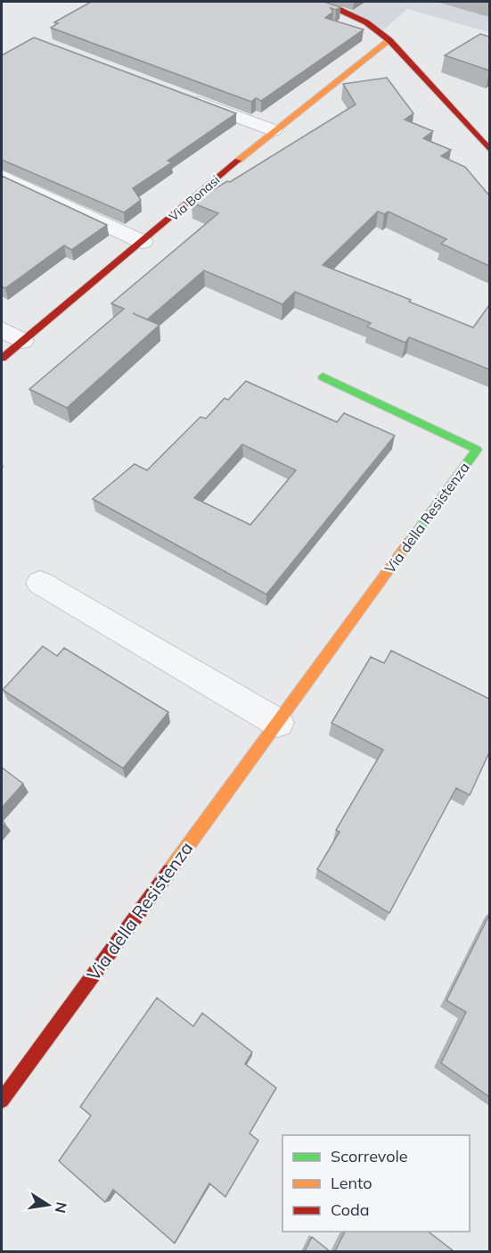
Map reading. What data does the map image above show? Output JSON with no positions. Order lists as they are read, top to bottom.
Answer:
{
  "streets": {
    "street": ["Via Bonasi", "Via della Resistenza"]
  },
  "legend": ["Scorrevole", "Lento", "Coda"],
  "north": "right"
}
